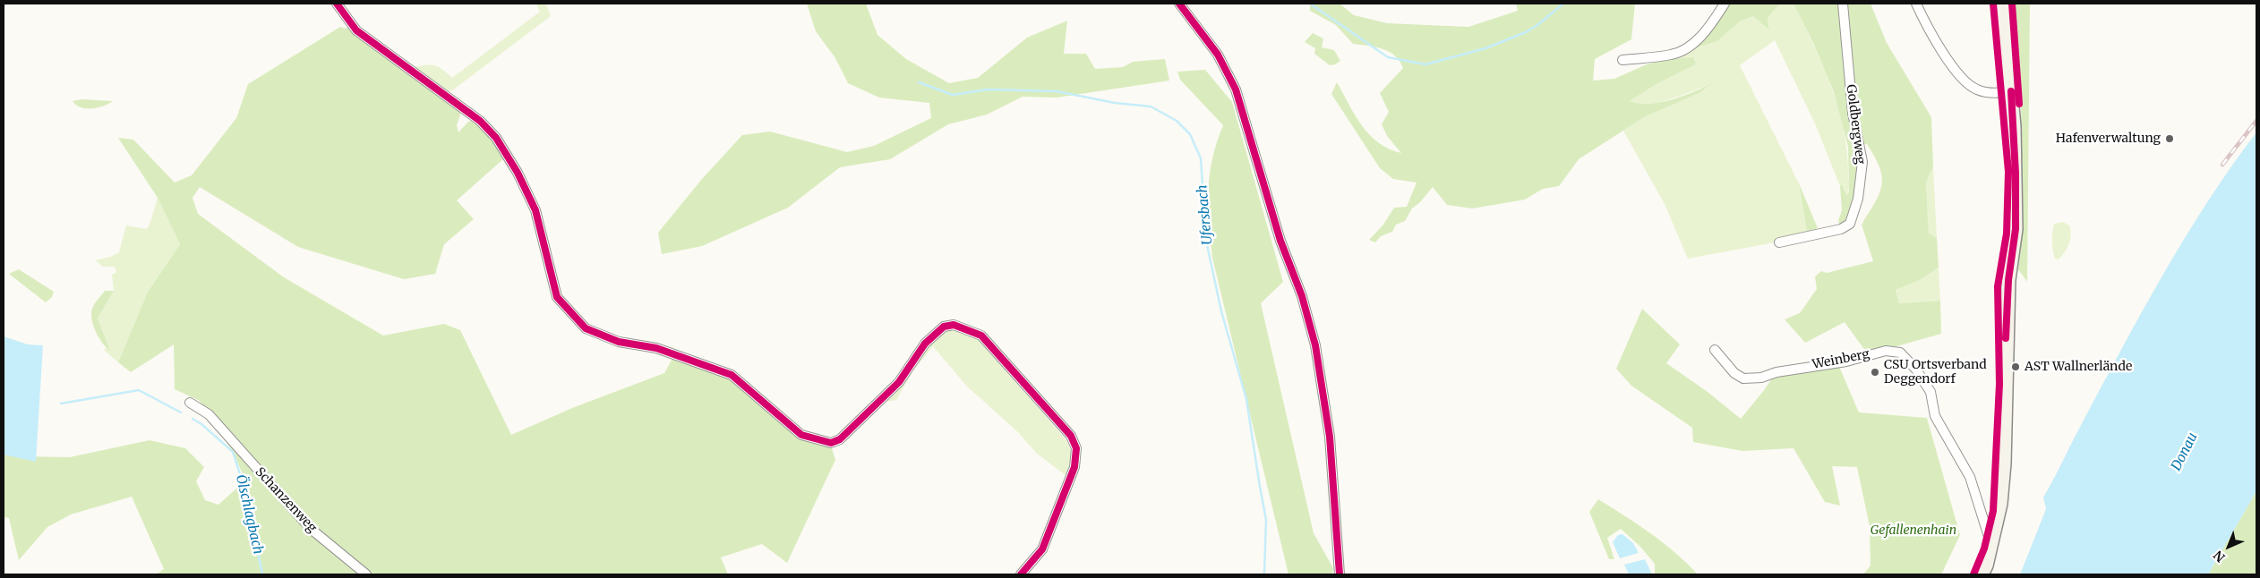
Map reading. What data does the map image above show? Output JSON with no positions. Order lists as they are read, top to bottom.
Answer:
{
  "streets": {
    "street": ["Goldbergweg", "Weinberg", "Schanzenweg"]
  },
  "water": ["Ufersbach", "Donau", "Ölschlagbach"],
  "parks": ["Gefallenenhain"],
  "places": ["Hafenverwaltung", "AST Wallnerlände", "CSU Ortsverband Deggendorf"],
  "north": "bottom left"
}
